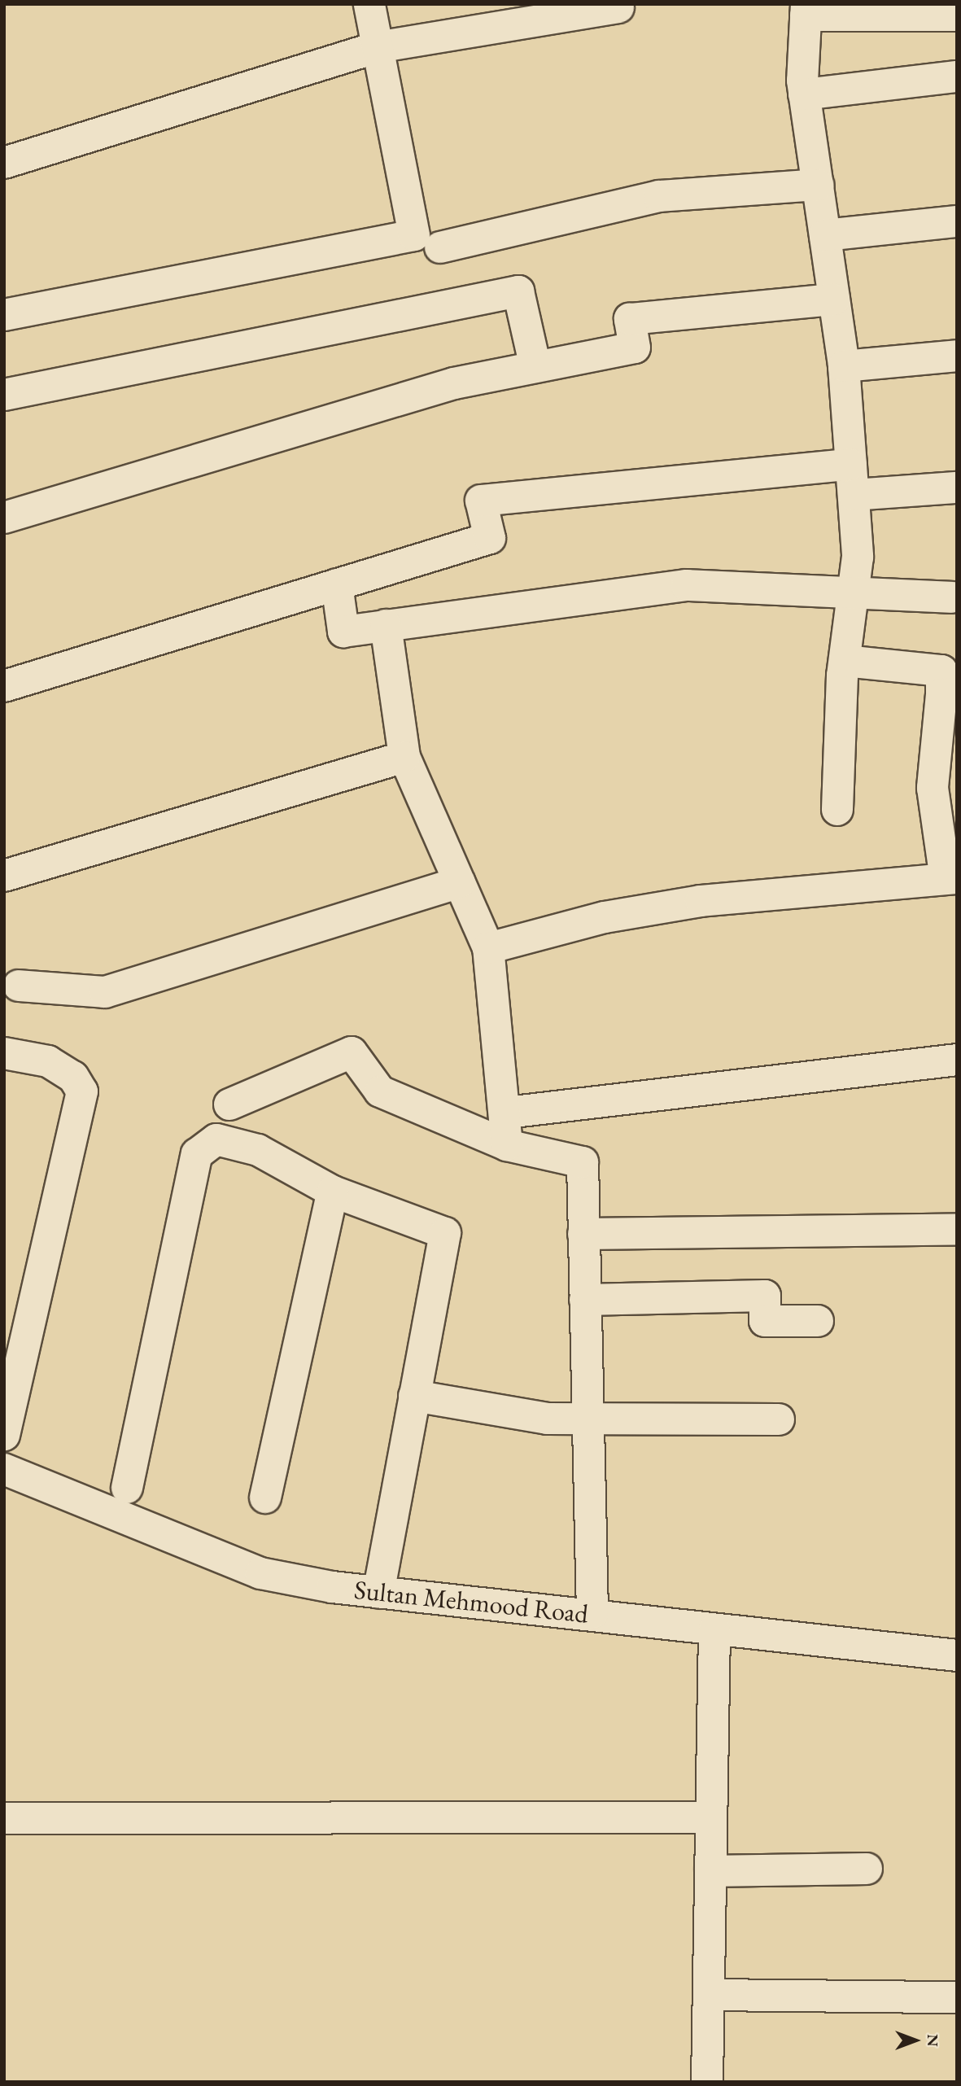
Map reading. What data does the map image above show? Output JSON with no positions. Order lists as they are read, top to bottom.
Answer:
{
  "streets": {
    "street": ["Sultan Mehmood Road"]
  },
  "north": "right"
}
